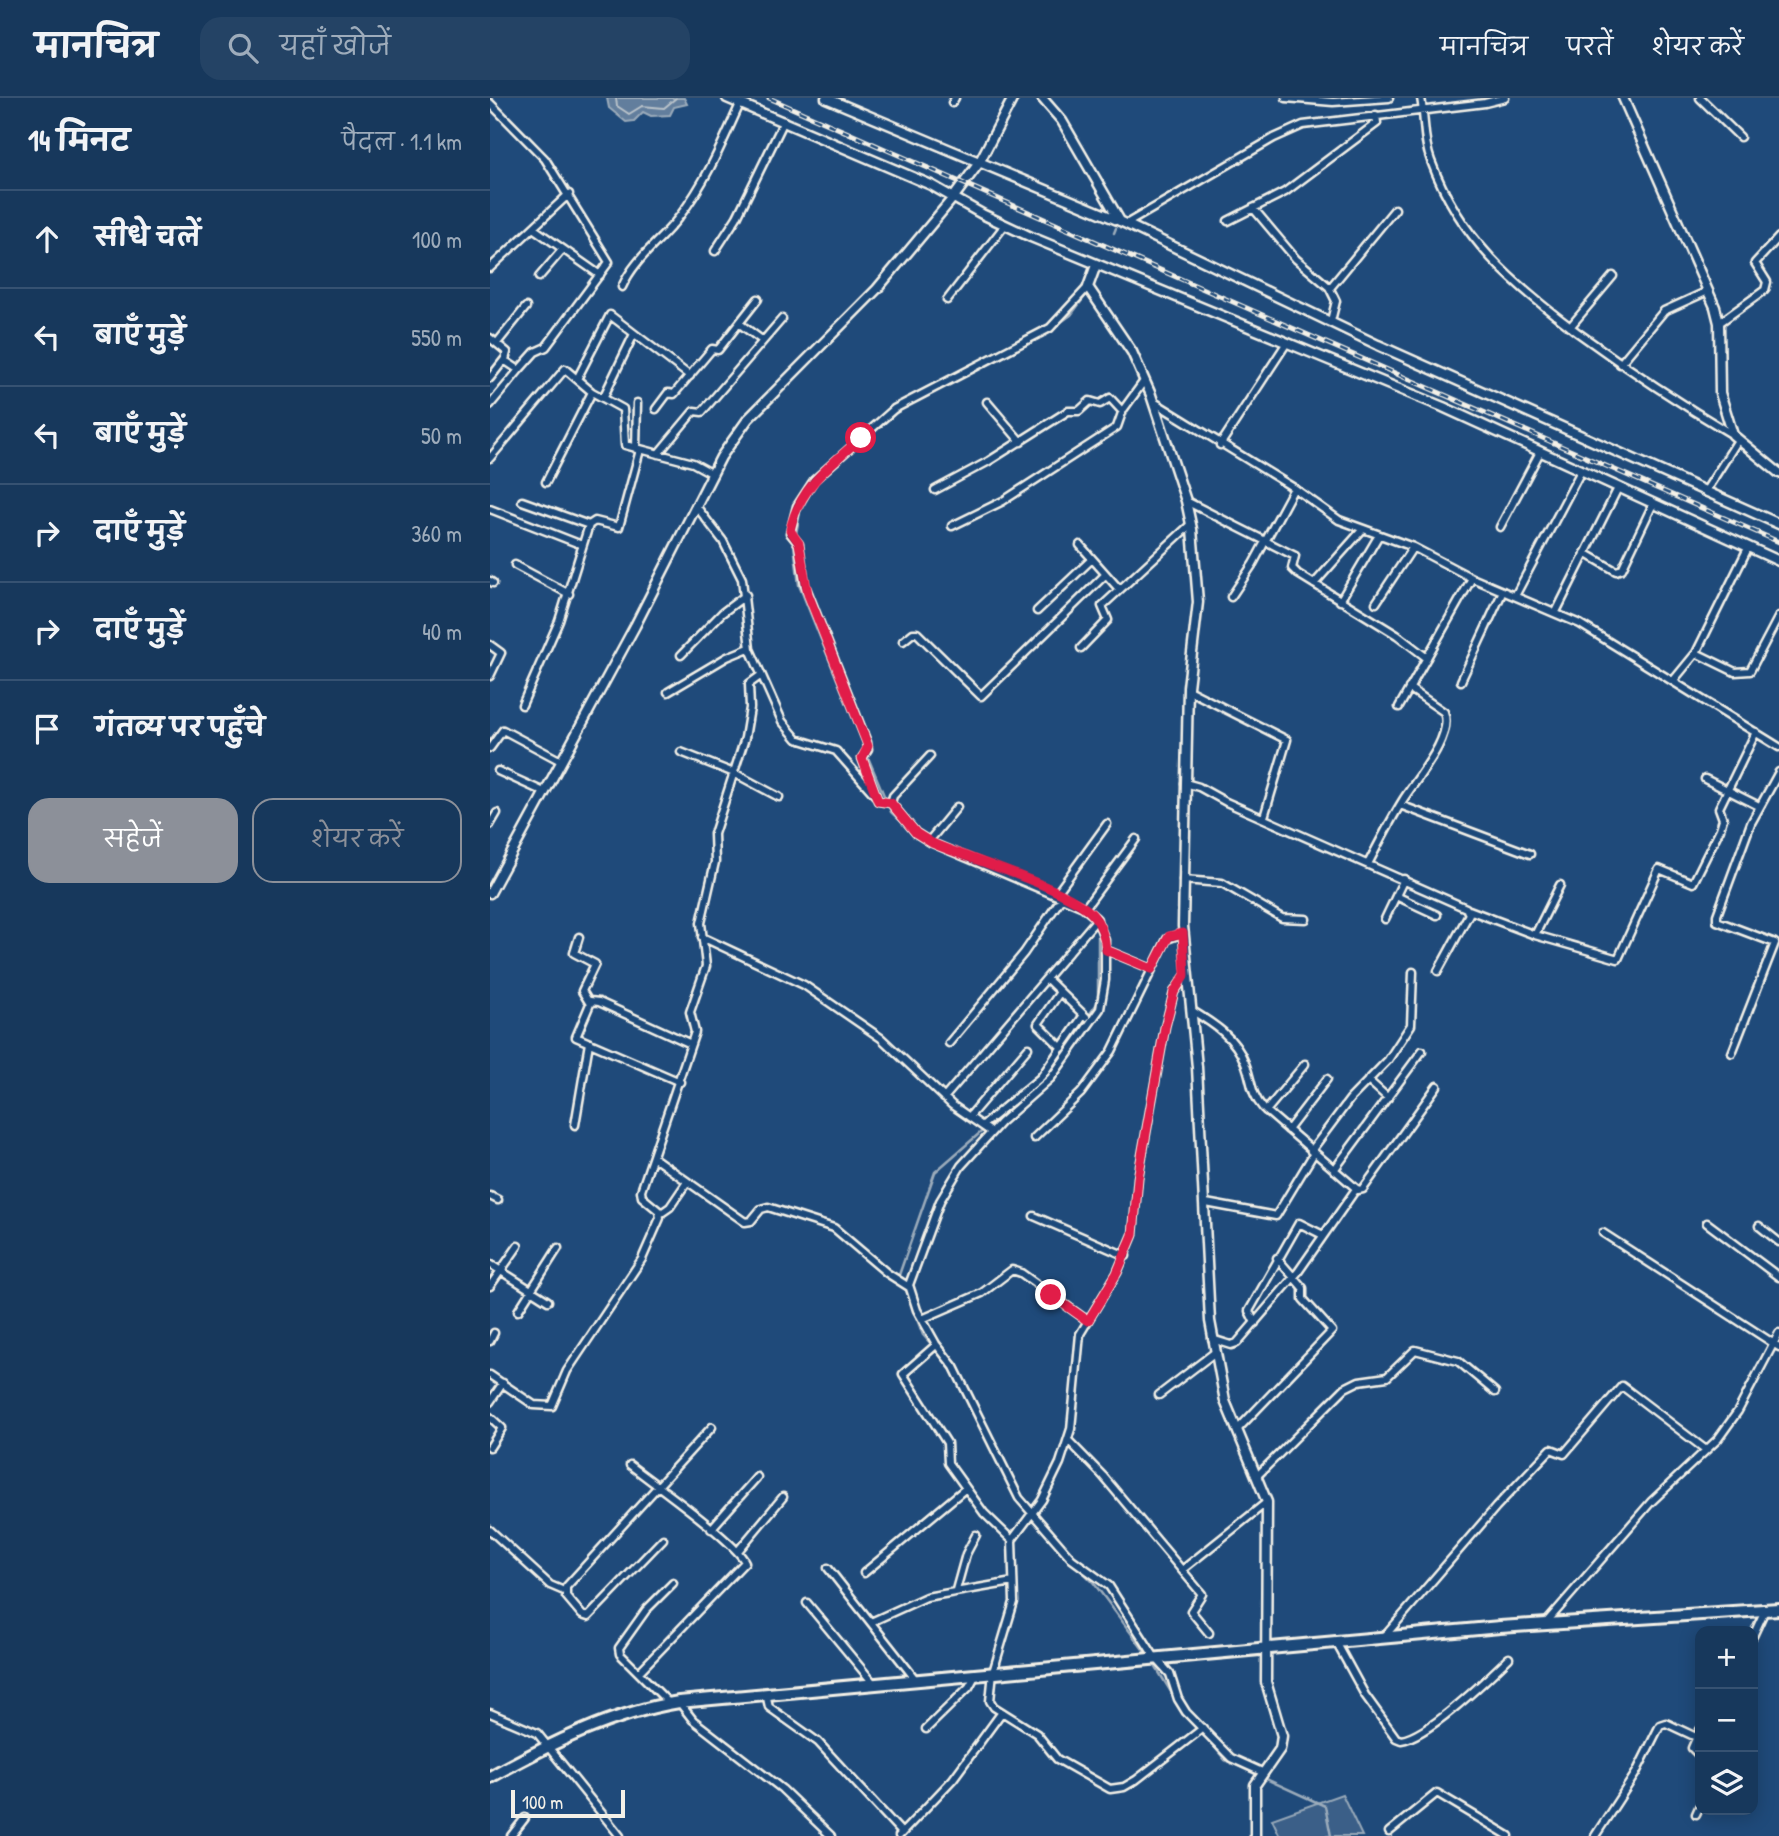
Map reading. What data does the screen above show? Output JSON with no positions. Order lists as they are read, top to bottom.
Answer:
{
  "scale_bar": "100 m",
  "page": {
    "header": "मानचित्र",
    "search": "यहाँ खोजें",
    "nav": ["मानचित्र", "परतें", "शेयर करें"],
    "heading": ["14 मिनट", "पैदल · 1.1 km"],
    "list": [
      ["सीधे चलें", "100 m"],
      ["बाएँ मुड़ें", "550 m"],
      ["बाएँ मुड़ें", "50 m"],
      ["दाएँ मुड़ें", "360 m"],
      ["दाएँ मुड़ें", "40 m"],
      "गंतव्य पर पहुँचे"
    ],
    "buttons": ["सहेजें", "शेयर करें"],
    "map_buttons": ["+", "−"],
    "scale": "100 m"
  }
}
